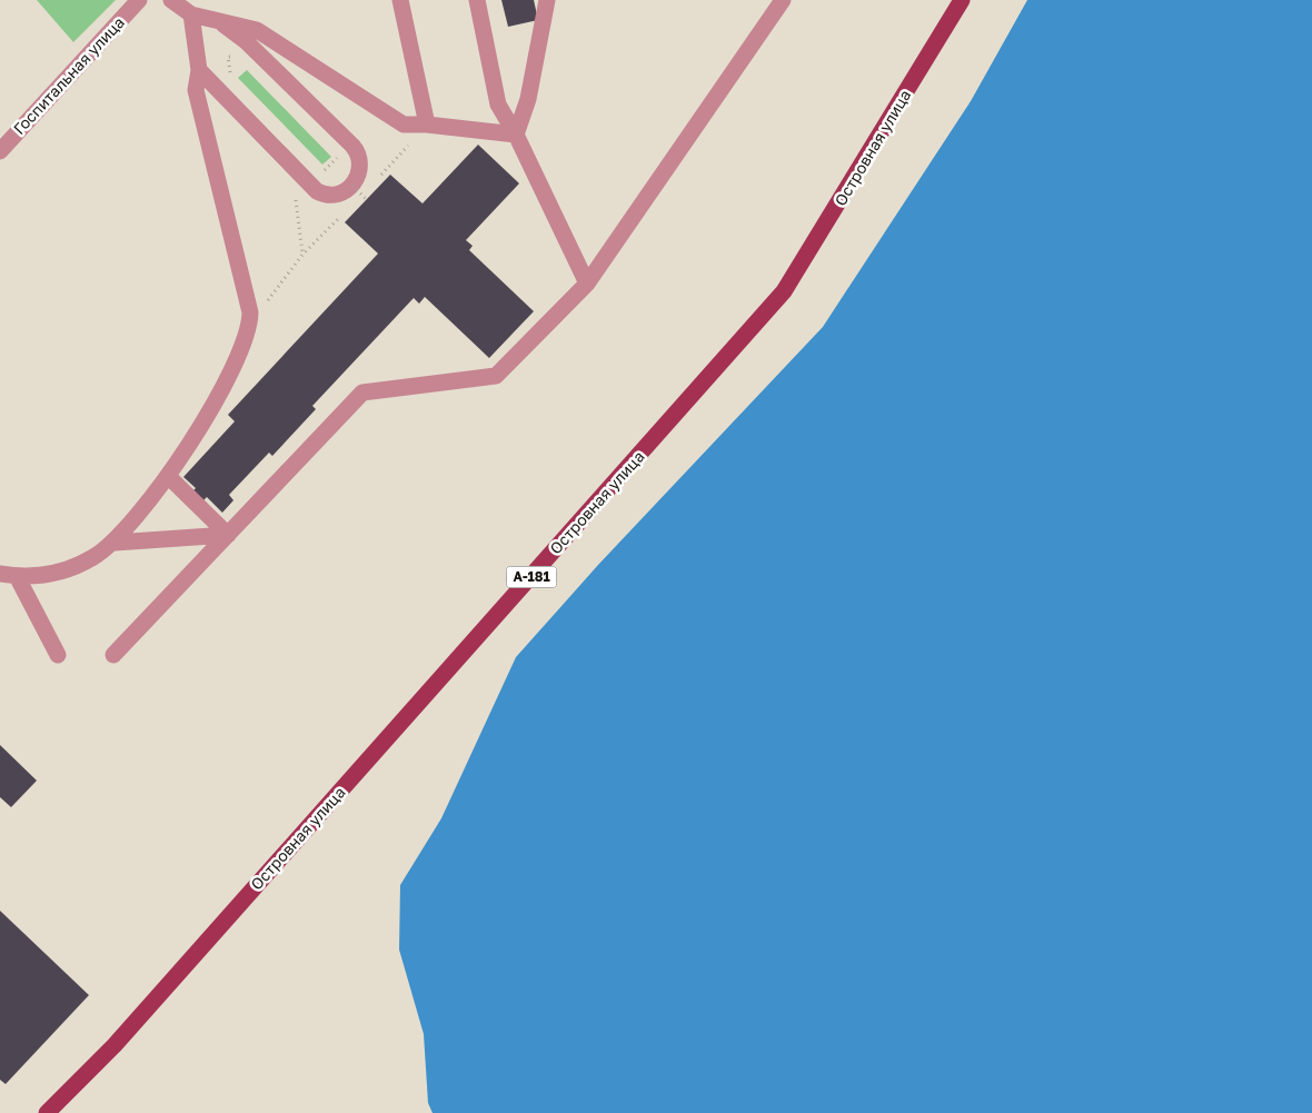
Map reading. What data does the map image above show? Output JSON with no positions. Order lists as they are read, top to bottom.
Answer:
{
  "streets": {
    "main road": ["Островная улица", "А-181"],
    "street": ["Госпитальная улица"]
  }
}
